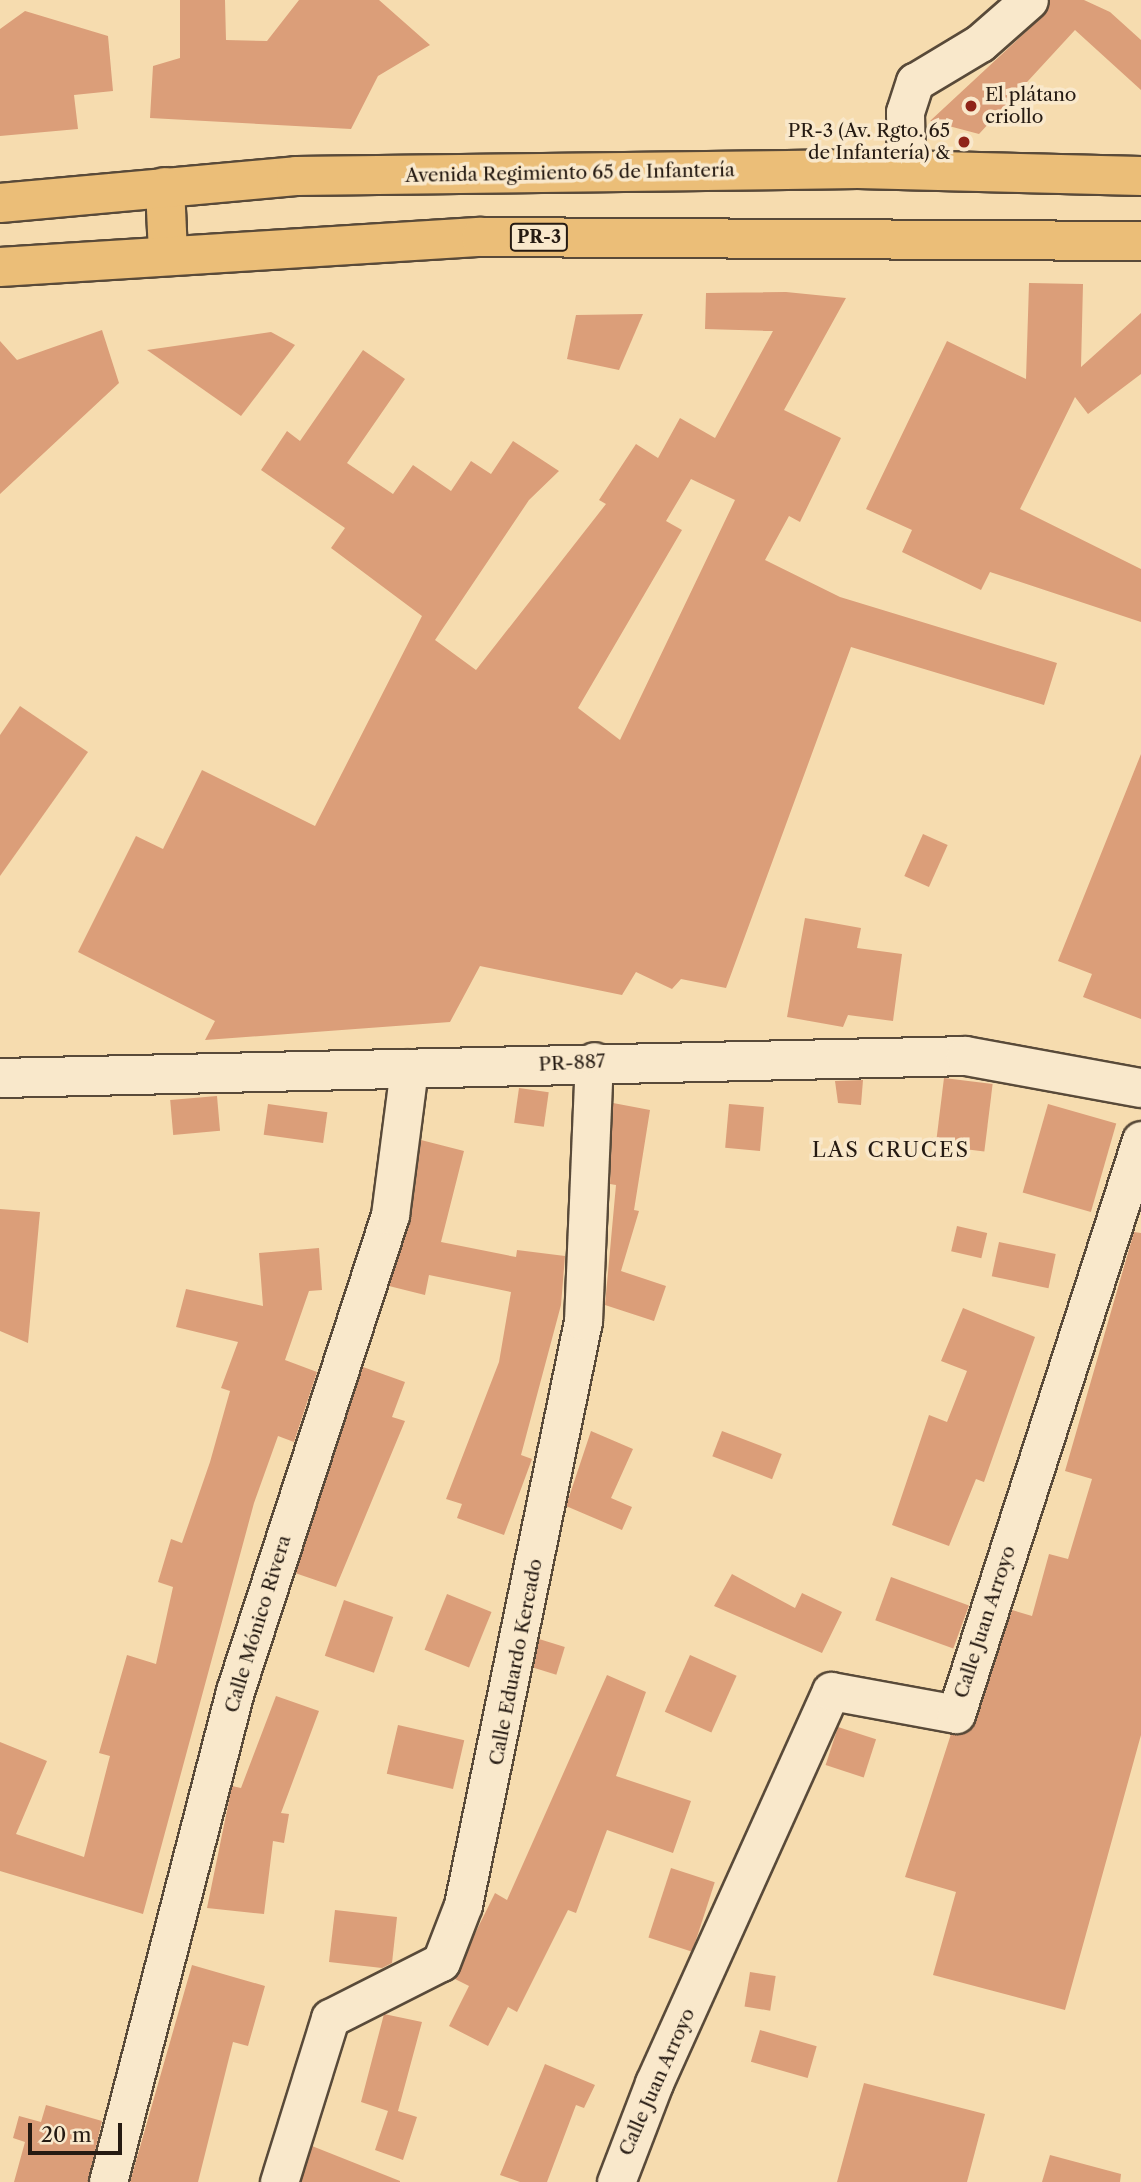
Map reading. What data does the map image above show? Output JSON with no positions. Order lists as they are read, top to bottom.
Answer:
{
  "streets": {
    "highway": ["Avenida Regimiento 65 de Infantería", "PR-3"],
    "street": [
      "PR-887",
      "Calle Juan Arroyo",
      "Calle Mónico Rivera",
      "Calle Eduardo Kercado"
    ]
  },
  "crossings": [
    ["PR-887", "Calle Mónico Rivera"],
    ["PR-887", "Calle Eduardo Kercado"]
  ],
  "districts": ["LAS CRUCES"],
  "places": ["El plátano criollo", "PR-3 (Av. Rgto. 65 de Infantería) &"],
  "scale_bar": "20 m"
}
